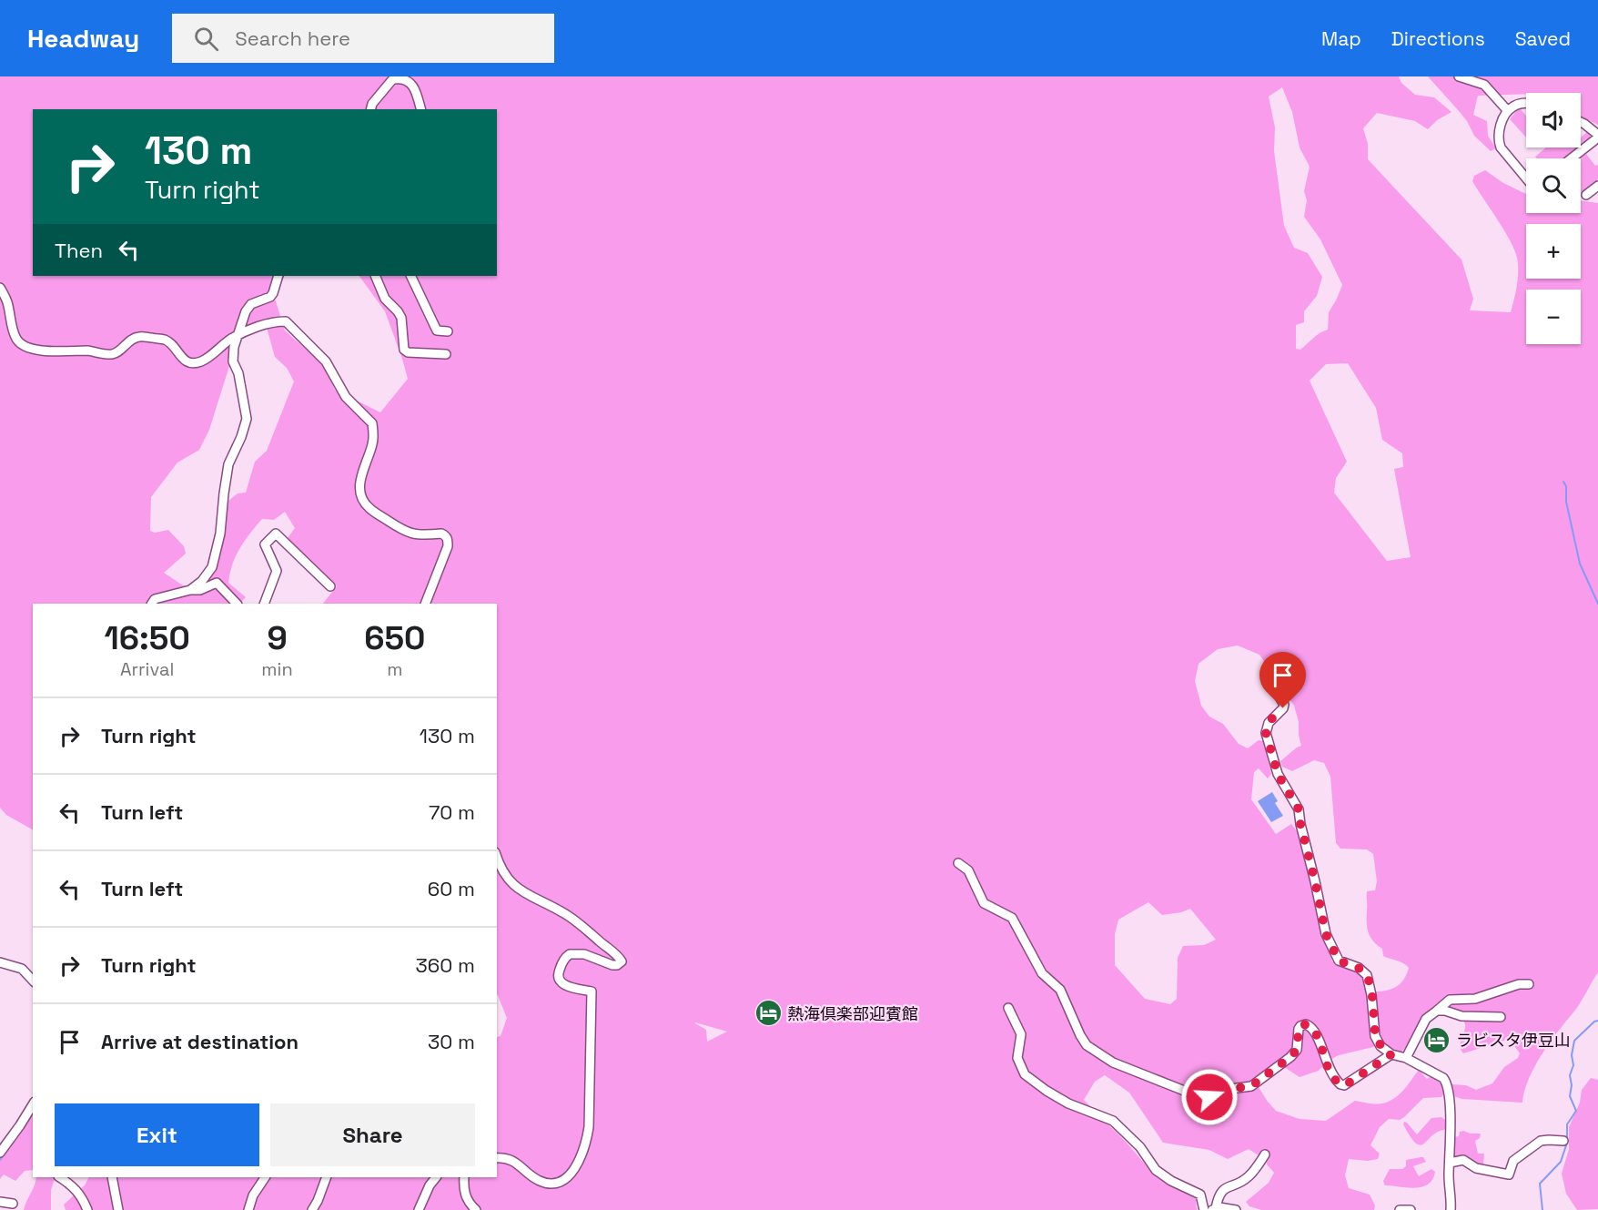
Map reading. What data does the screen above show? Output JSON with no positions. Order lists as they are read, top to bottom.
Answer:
{
  "places": {
    "hotel": ["熱海倶楽部迎賓館", "ラビスタ伊豆山"]
  },
  "page": {
    "header": "Headway",
    "search": "Search here",
    "nav": ["Map", "Directions", "Saved"],
    "map_buttons": ["+", "−"],
    "turn": ["130 m", "Turn right"],
    "then": "Then",
    "eta": [
      "16:50",
      "Arrival",
      "9",
      "min",
      "650",
      "m"
    ],
    "list": [
      {
        "name": "Turn right",
        "value": "130 m"
      },
      {
        "name": "Turn left",
        "value": "70 m"
      },
      {
        "name": "Turn left",
        "value": "60 m"
      },
      {
        "name": "Turn right",
        "value": "360 m"
      },
      {
        "name": "Arrive at destination",
        "value": "30 m"
      }
    ],
    "buttons": ["Exit", "Share"]
  }
}
